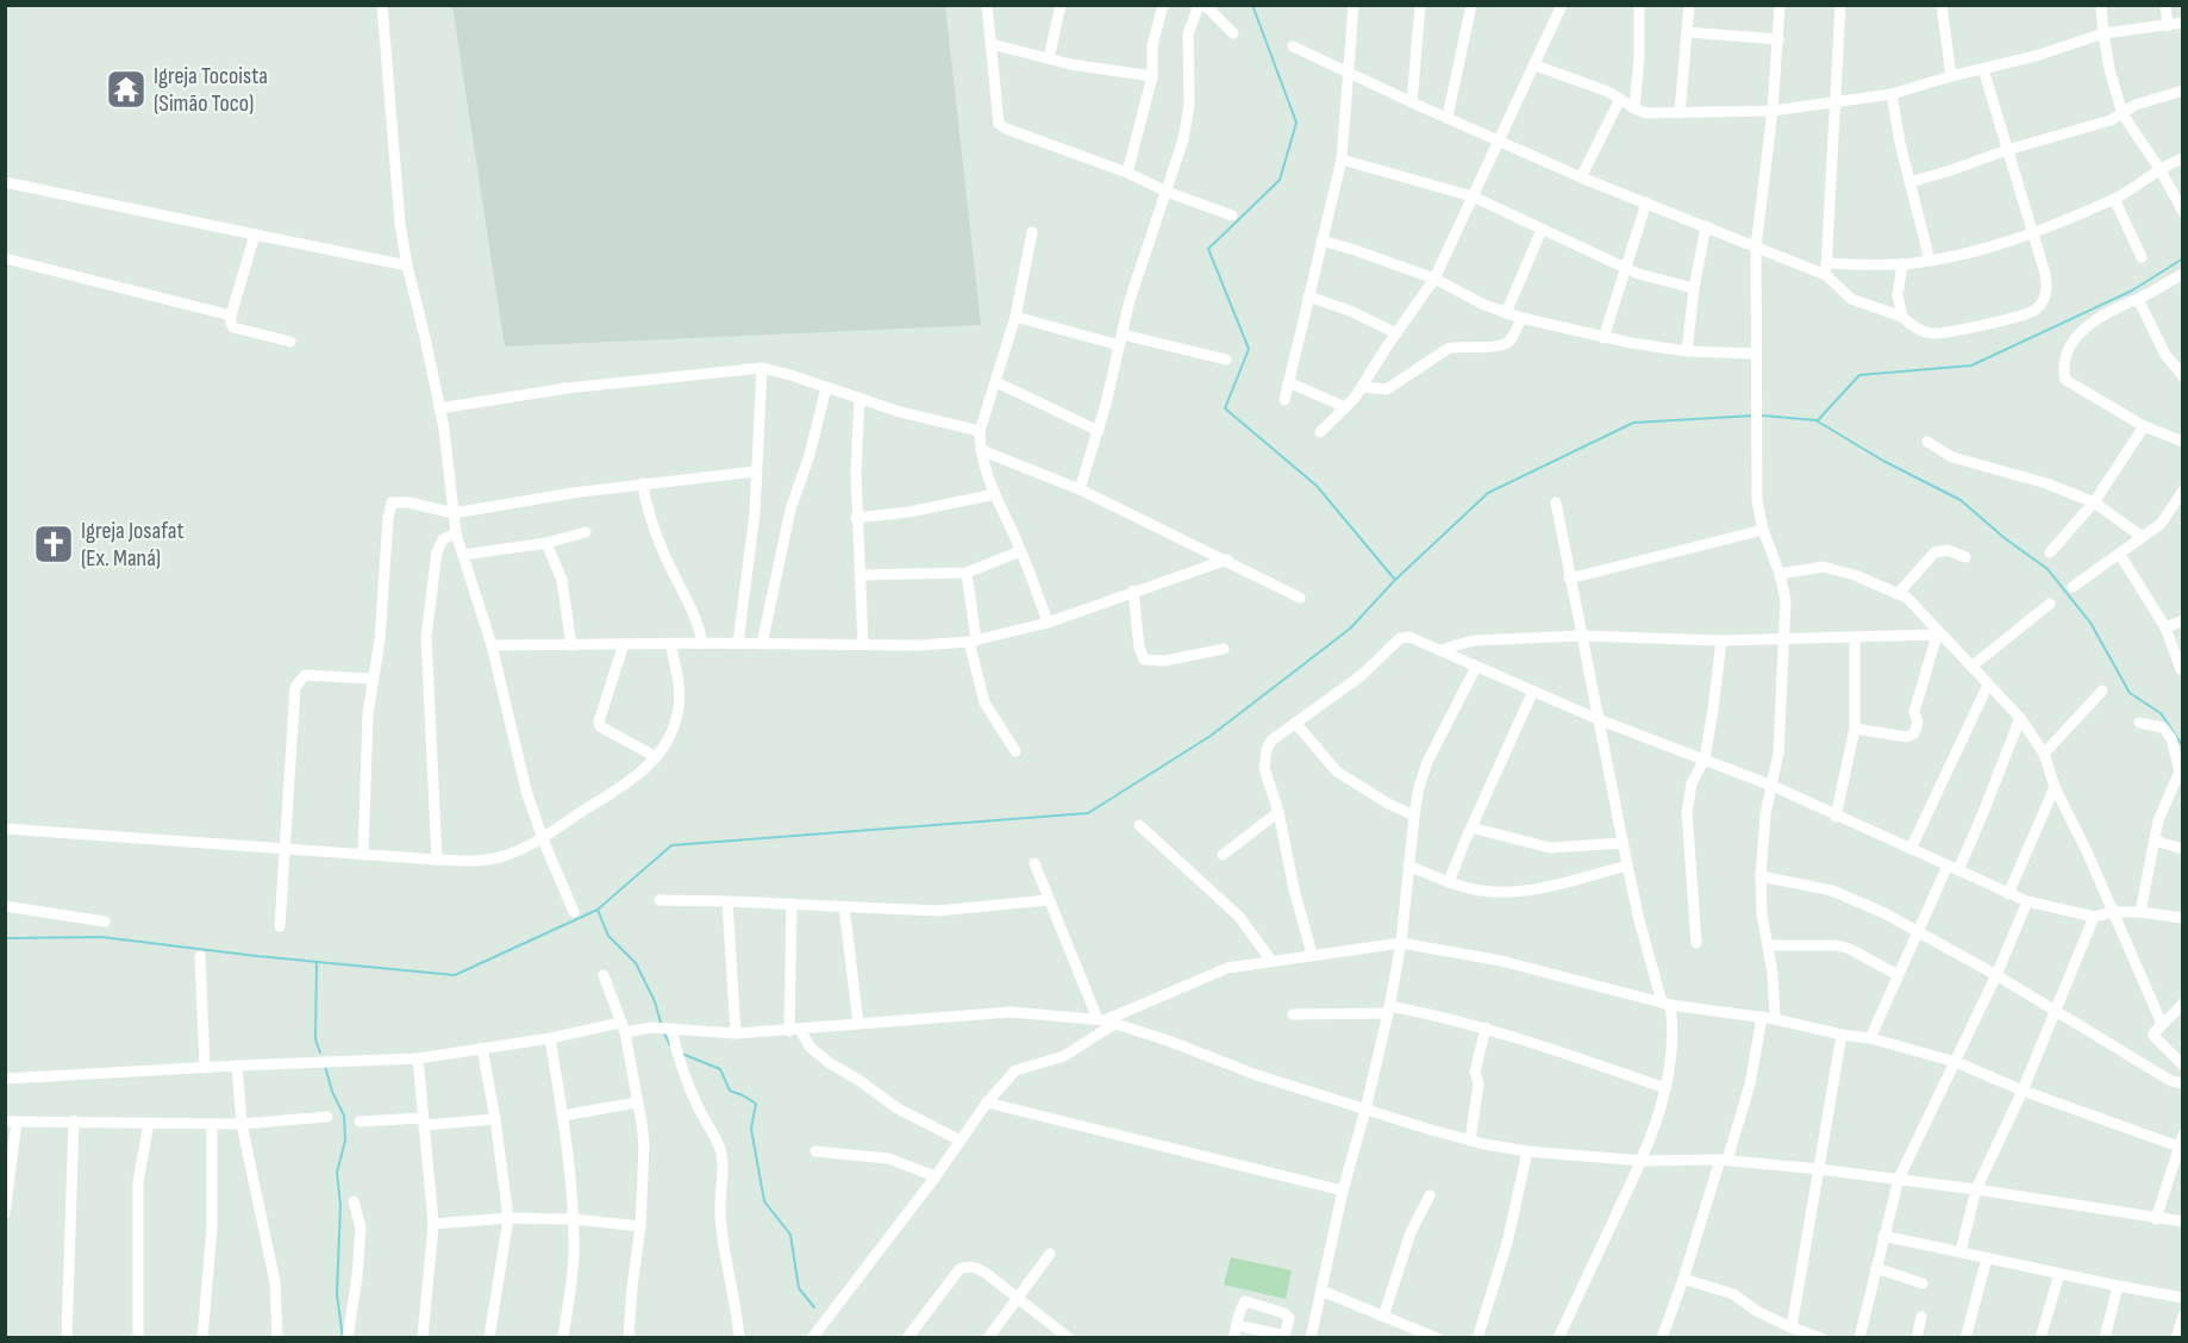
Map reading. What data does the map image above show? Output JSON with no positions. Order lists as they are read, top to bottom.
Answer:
{
  "places": {
    "temple": ["Igreja Tocoista (Simão Toco)"],
    "church": ["Igreja Josafat (Ex. Maná)"]
  }
}
